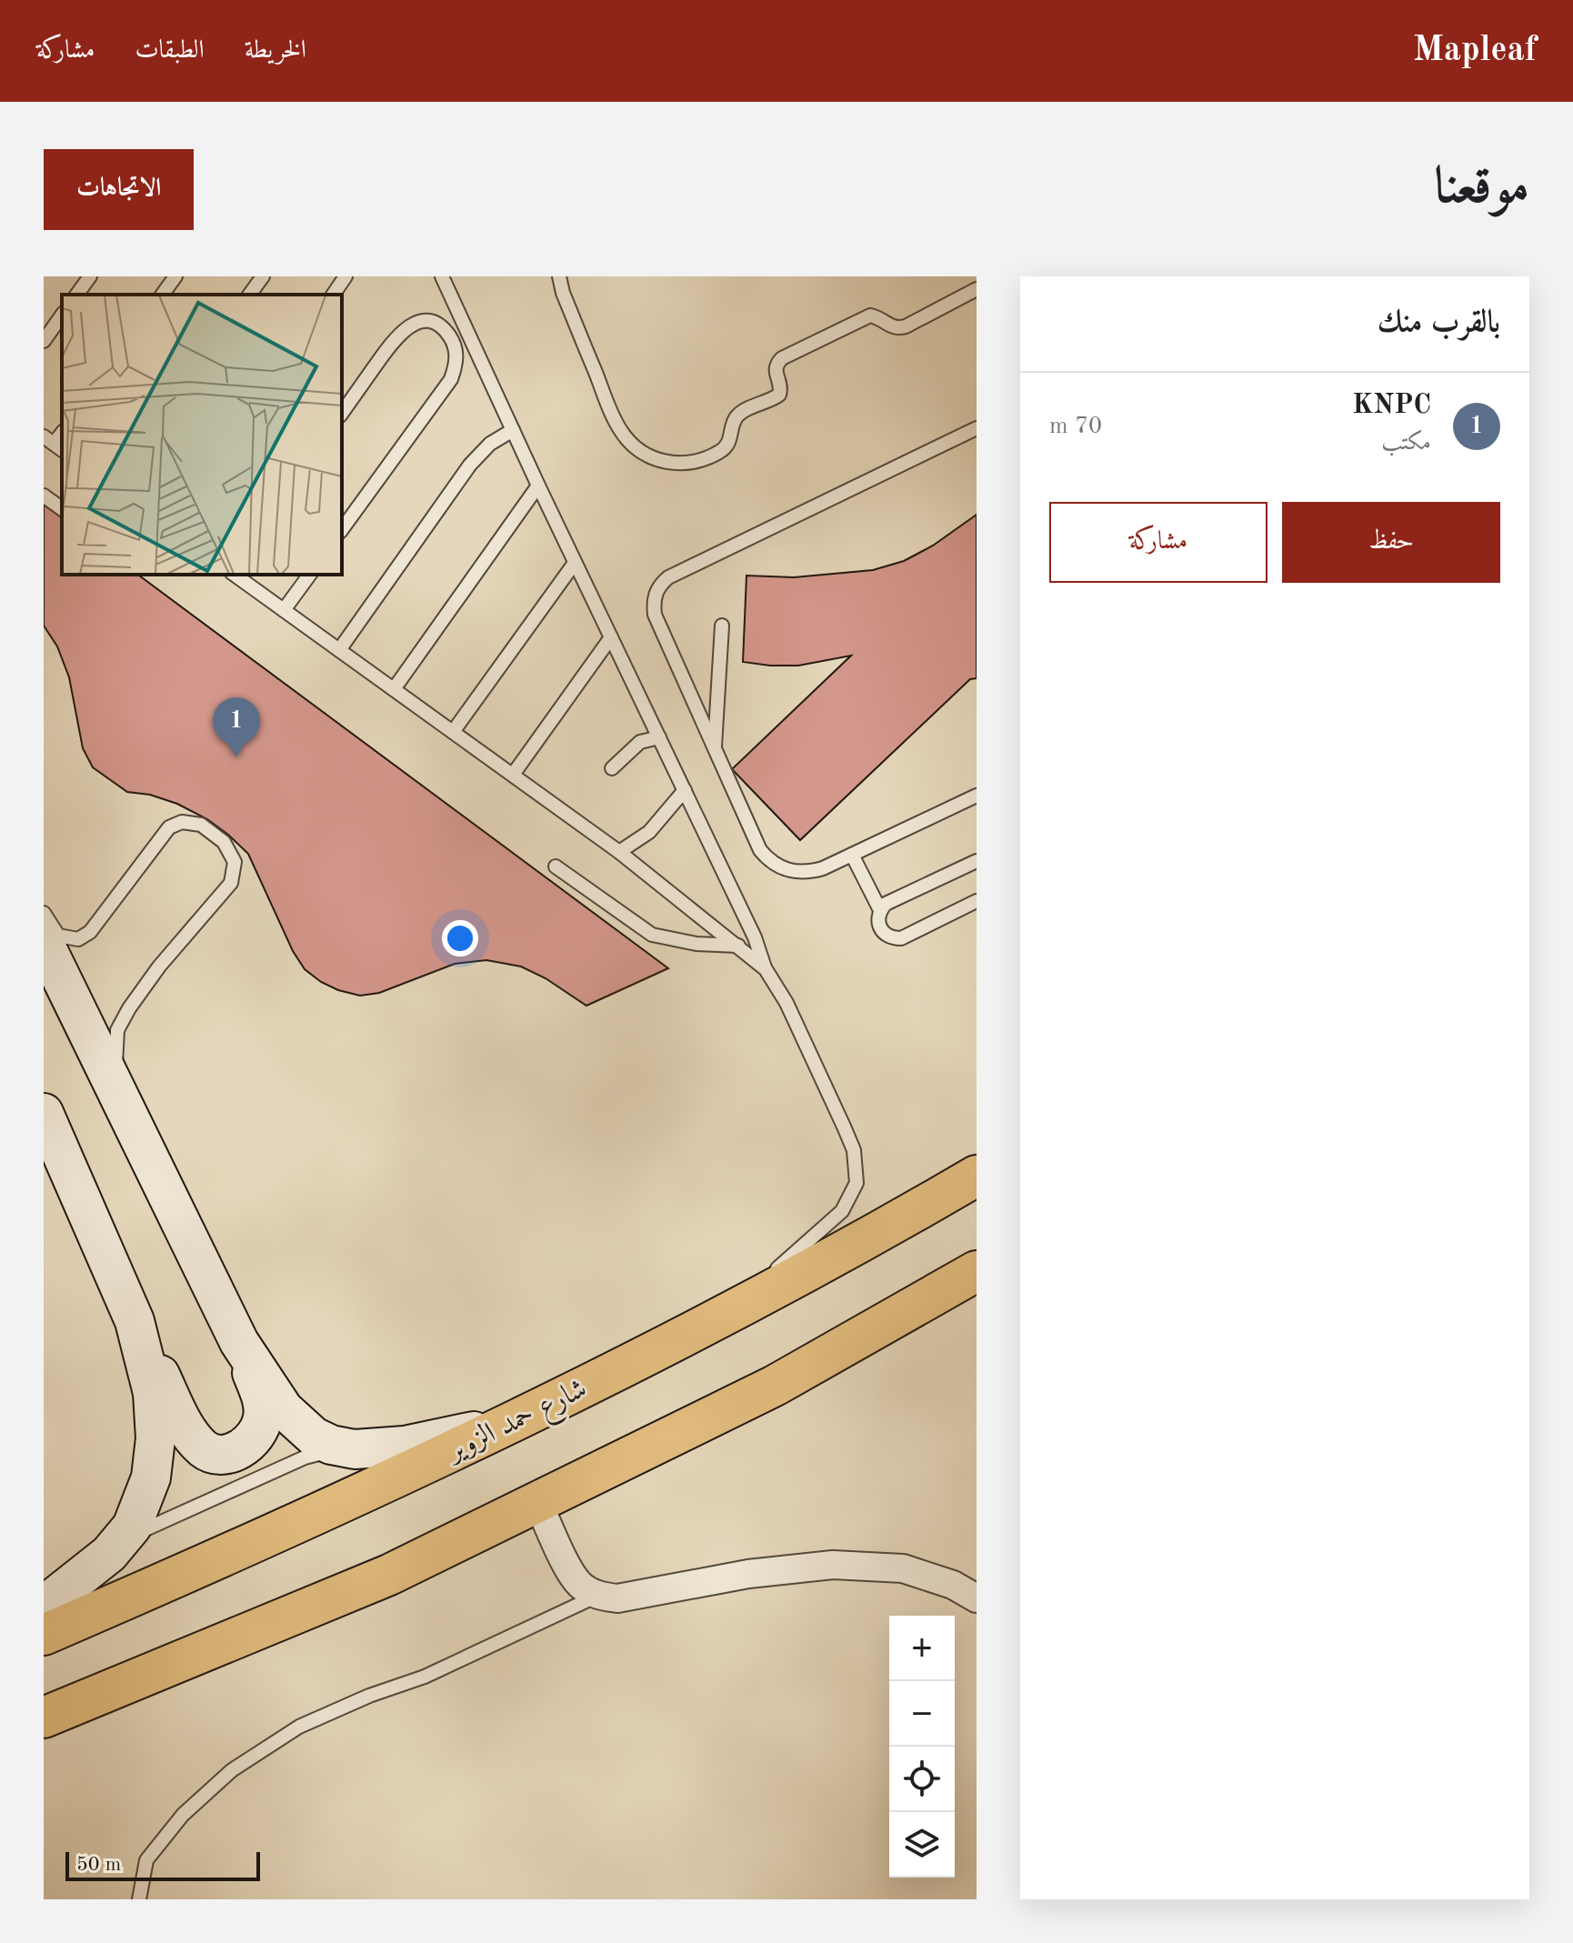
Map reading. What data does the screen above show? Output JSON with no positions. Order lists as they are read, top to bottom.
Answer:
{
  "streets": {
    "main road": ["شارع حمد الزوير"]
  },
  "scale_bar": "50 m",
  "page": {
    "header": "Mapleaf",
    "nav": ["الخريطة", "الطبقات", "مشاركة"],
    "title": "موقعنا",
    "buttons": [
      "الاتجاهات",
      ["حفظ", "مشاركة"]
    ],
    "heading": "بالقرب منك",
    "list": [
      {
        "mark": "1",
        "name": "KNPC",
        "note": "مكتب",
        "value": "70 m"
      }
    ],
    "pins": "1",
    "map_buttons": ["+", "−"],
    "scale": "50 m"
  }
}
